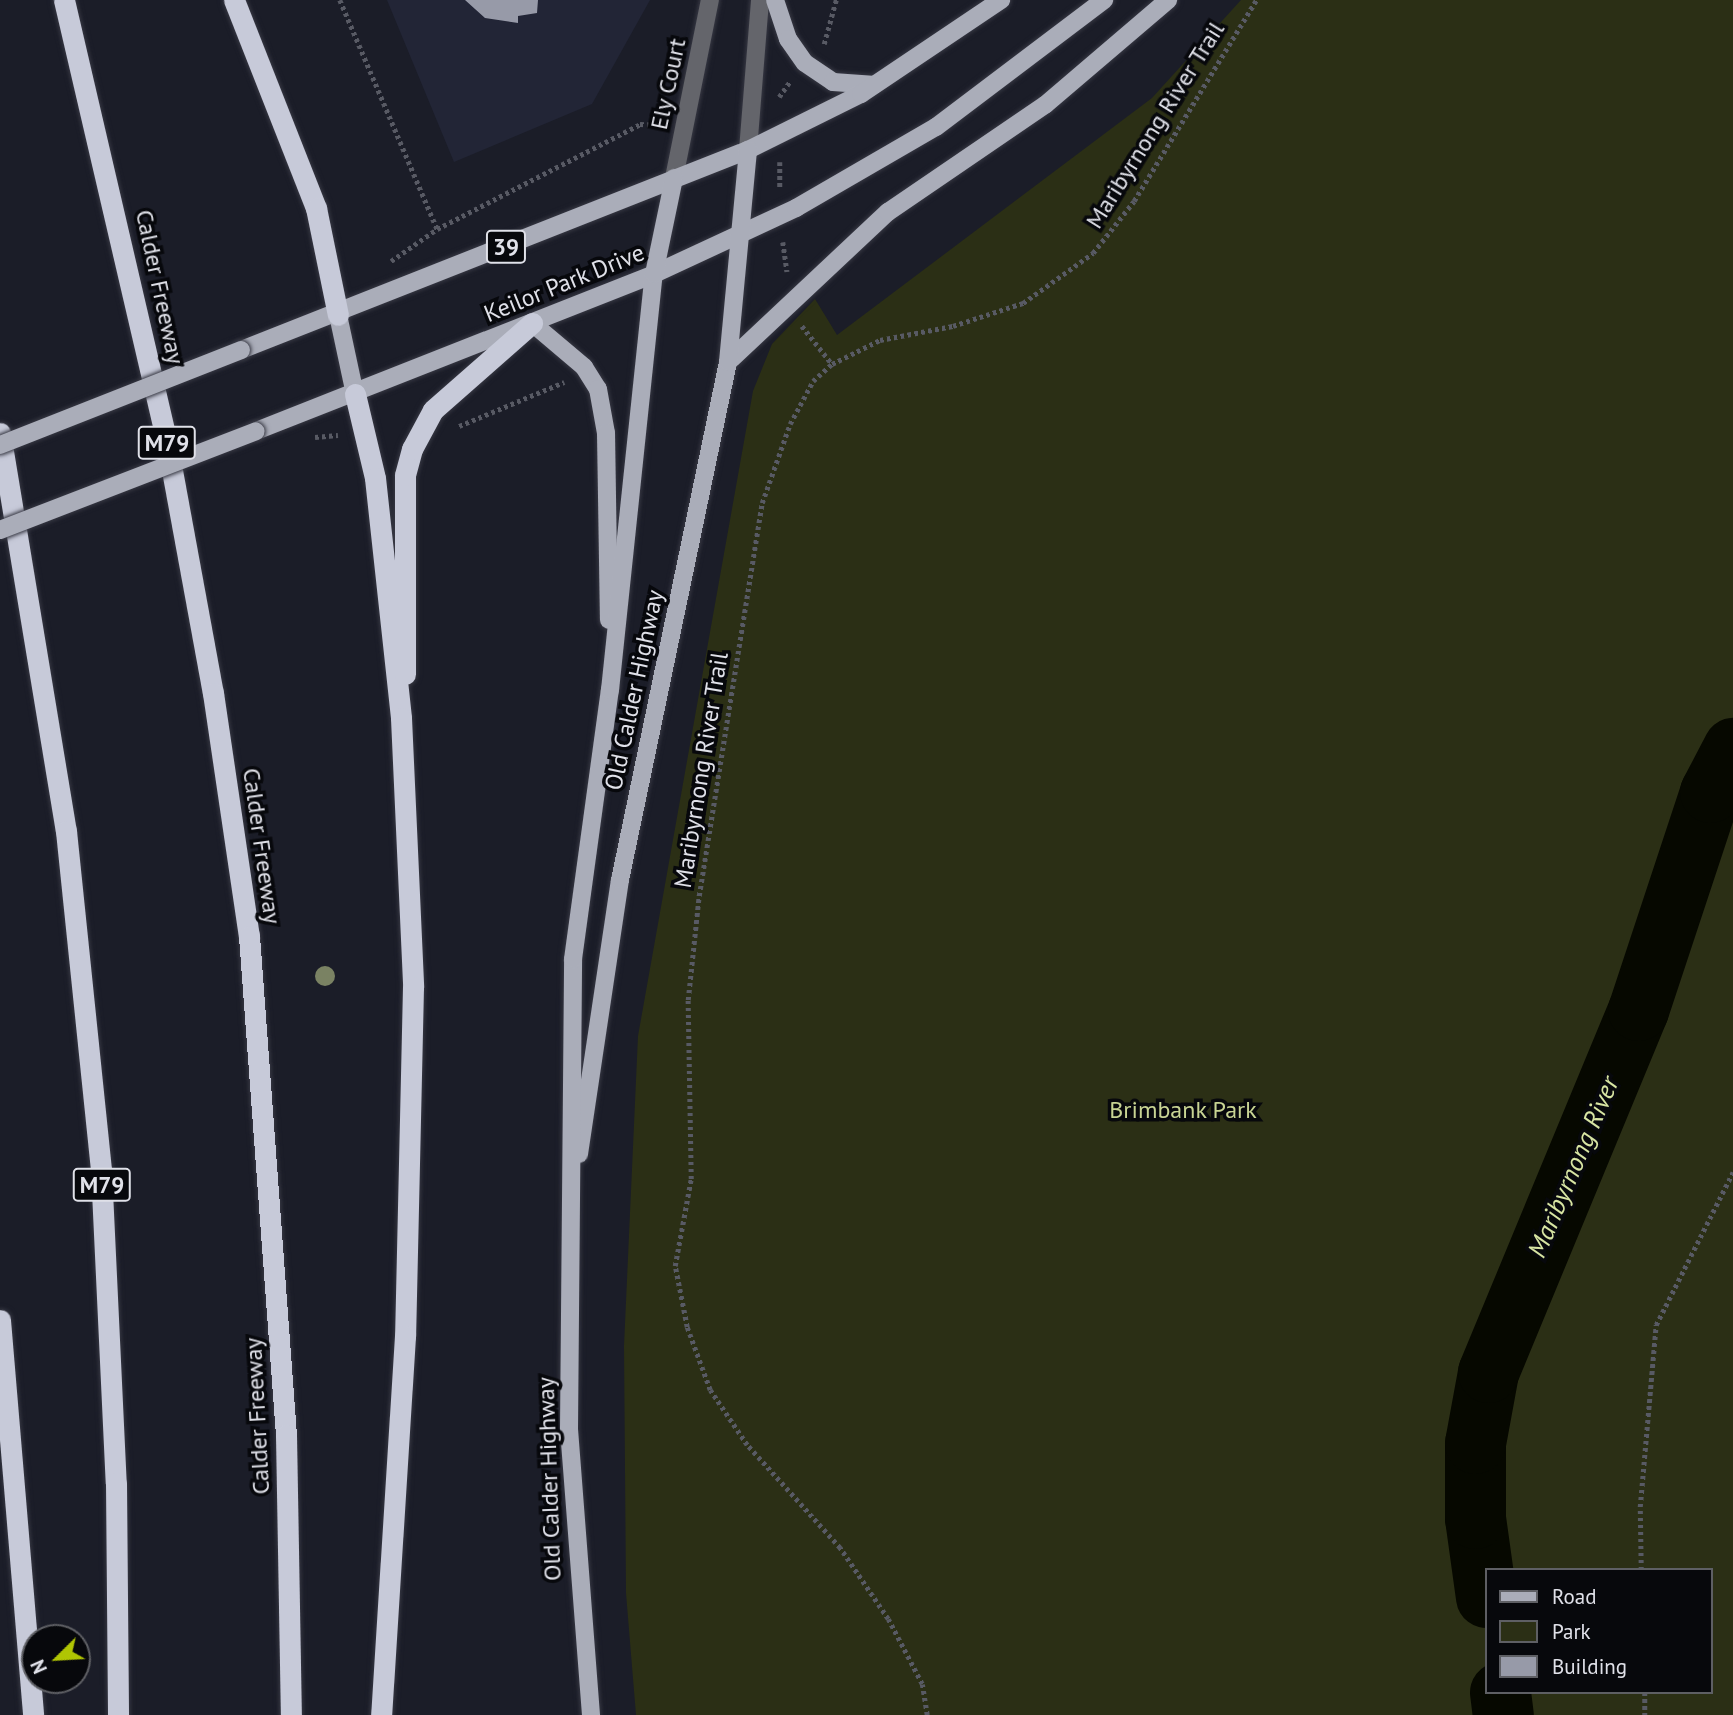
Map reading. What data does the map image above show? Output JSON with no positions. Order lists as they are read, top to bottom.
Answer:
{
  "streets": {
    "highway": ["Calder Freeway", "M79"],
    "main road": ["39", "Keilor Park Drive", "Old Calder Highway"],
    "street": ["Ely Court"],
    "path": ["Maribyrnong River Trail"]
  },
  "crossings": [
    ["Ely Court", "39"],
    ["Ely Court", "Old Calder Highway"],
    ["39", "Old Calder Highway"],
    ["Keilor Park Drive", "Old Calder Highway"]
  ],
  "water": ["Maribyrnong River"],
  "parks": ["Brimbank Park"],
  "legend": ["Road", "Park", "Building"],
  "north": "bottom left"
}
